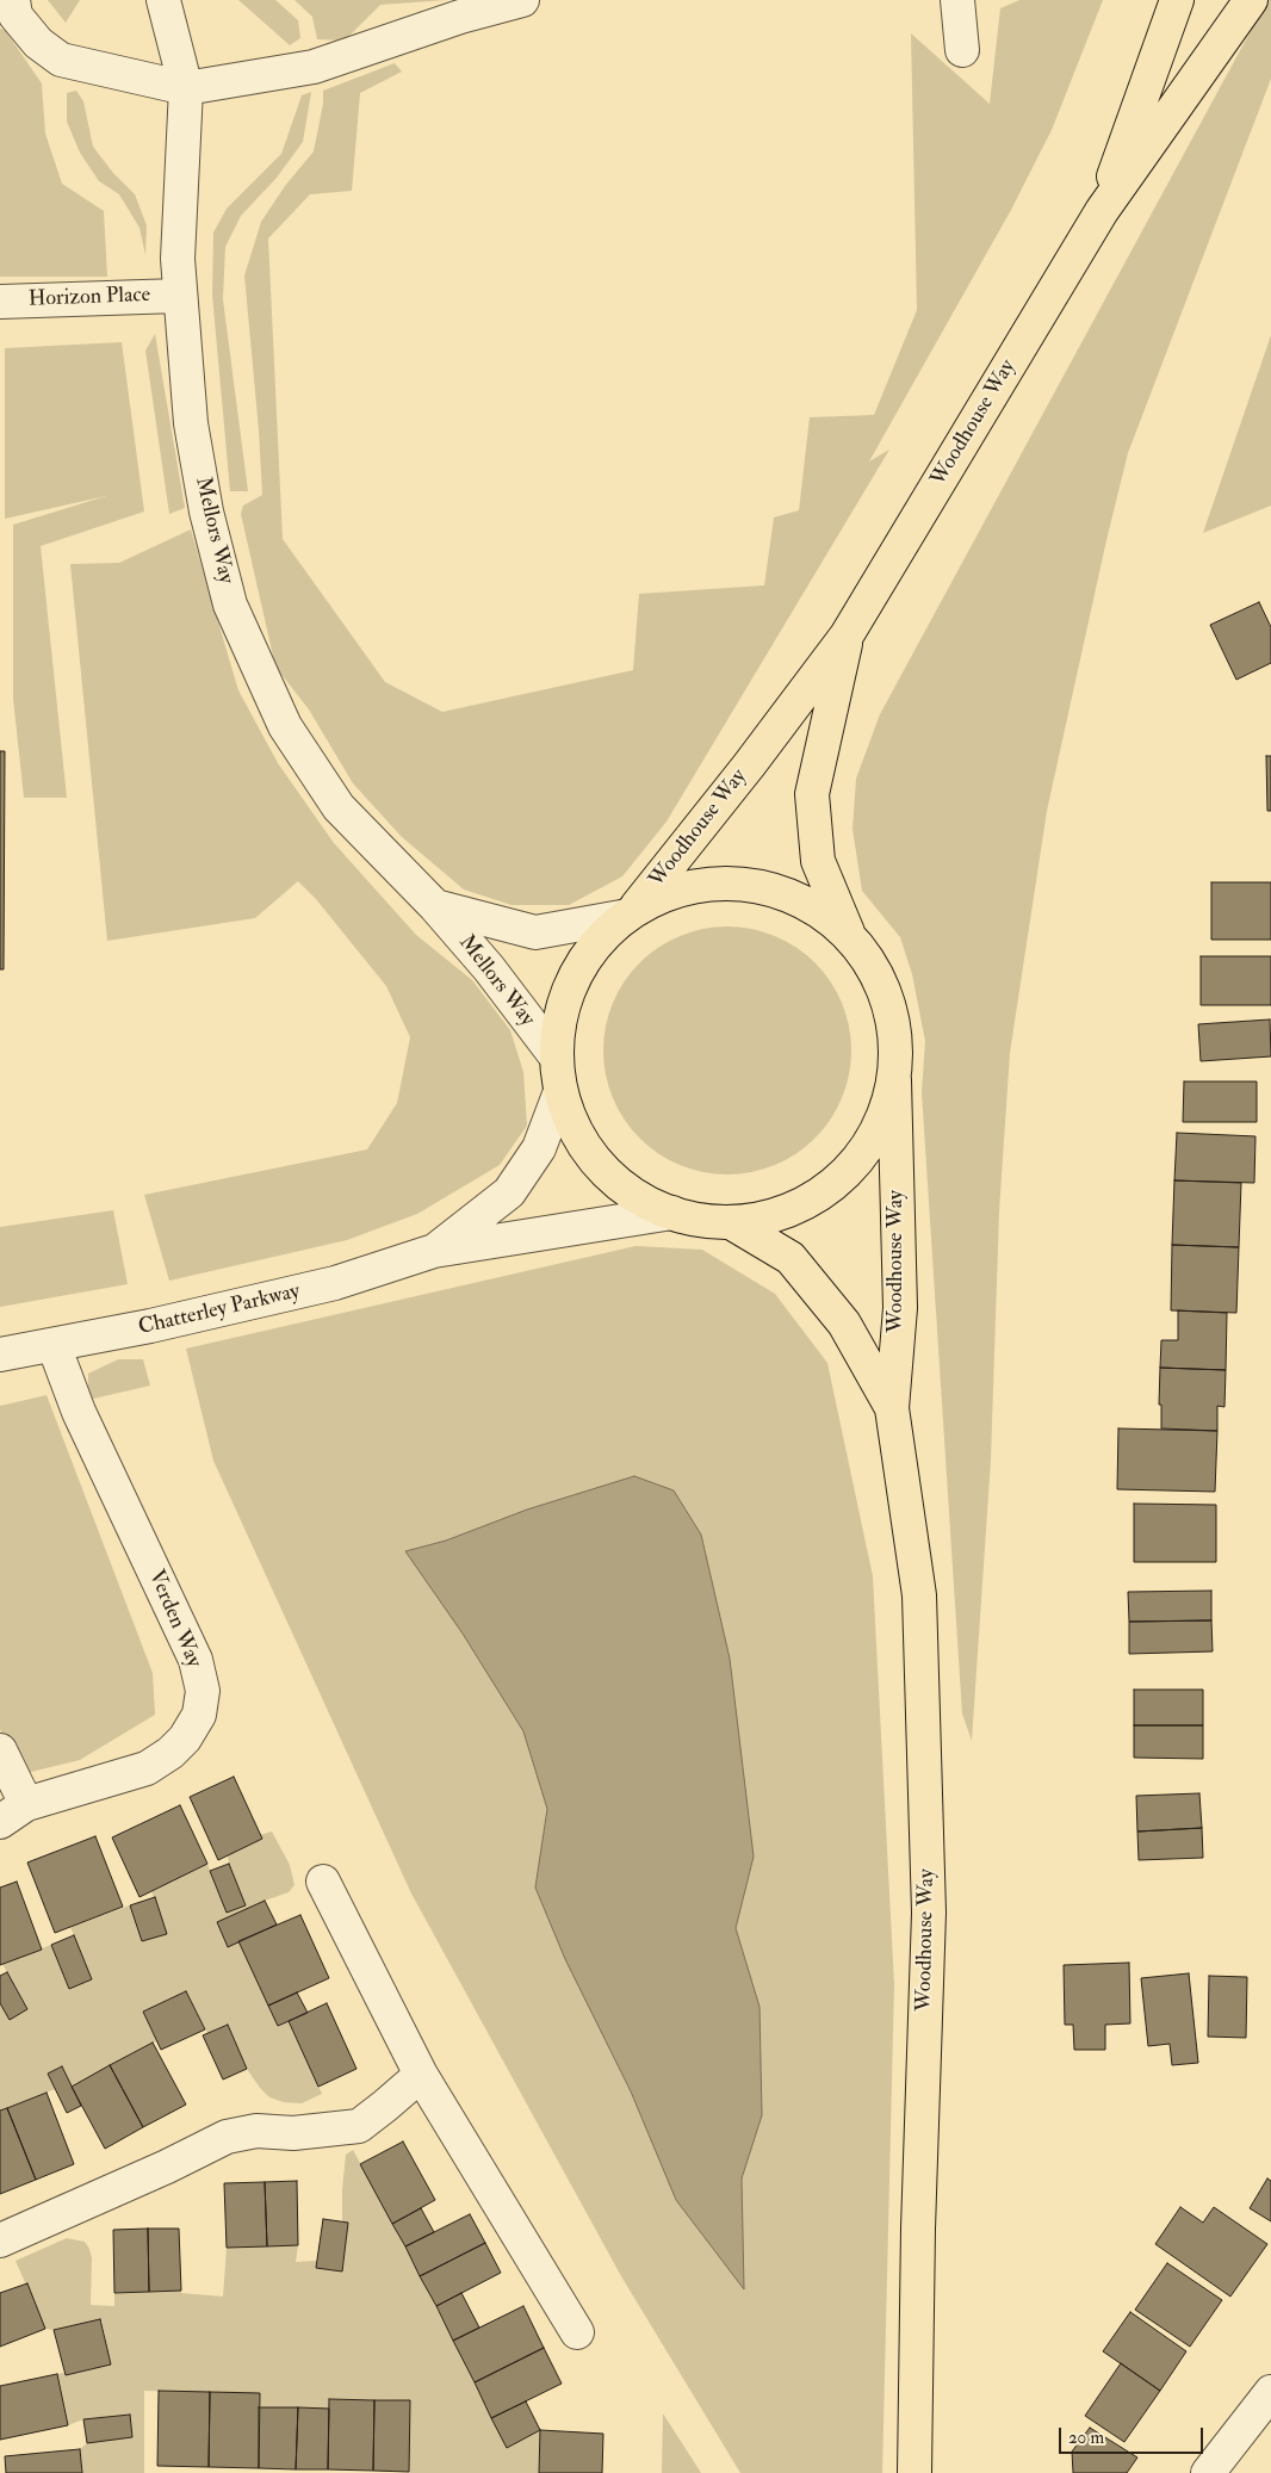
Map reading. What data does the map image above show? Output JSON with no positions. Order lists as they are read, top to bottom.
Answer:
{
  "streets": {
    "main road": ["Woodhouse Way"],
    "street": [
      "Horizon Place",
      "Mellors Way",
      "Chatterley Parkway",
      "Verden Way"
    ]
  },
  "crossings": [
    ["Horizon Place", "Mellors Way"],
    ["Woodhouse Way", "Mellors Way"],
    ["Chatterley Parkway", "Verden Way"]
  ],
  "scale_bar": "20 m"
}
